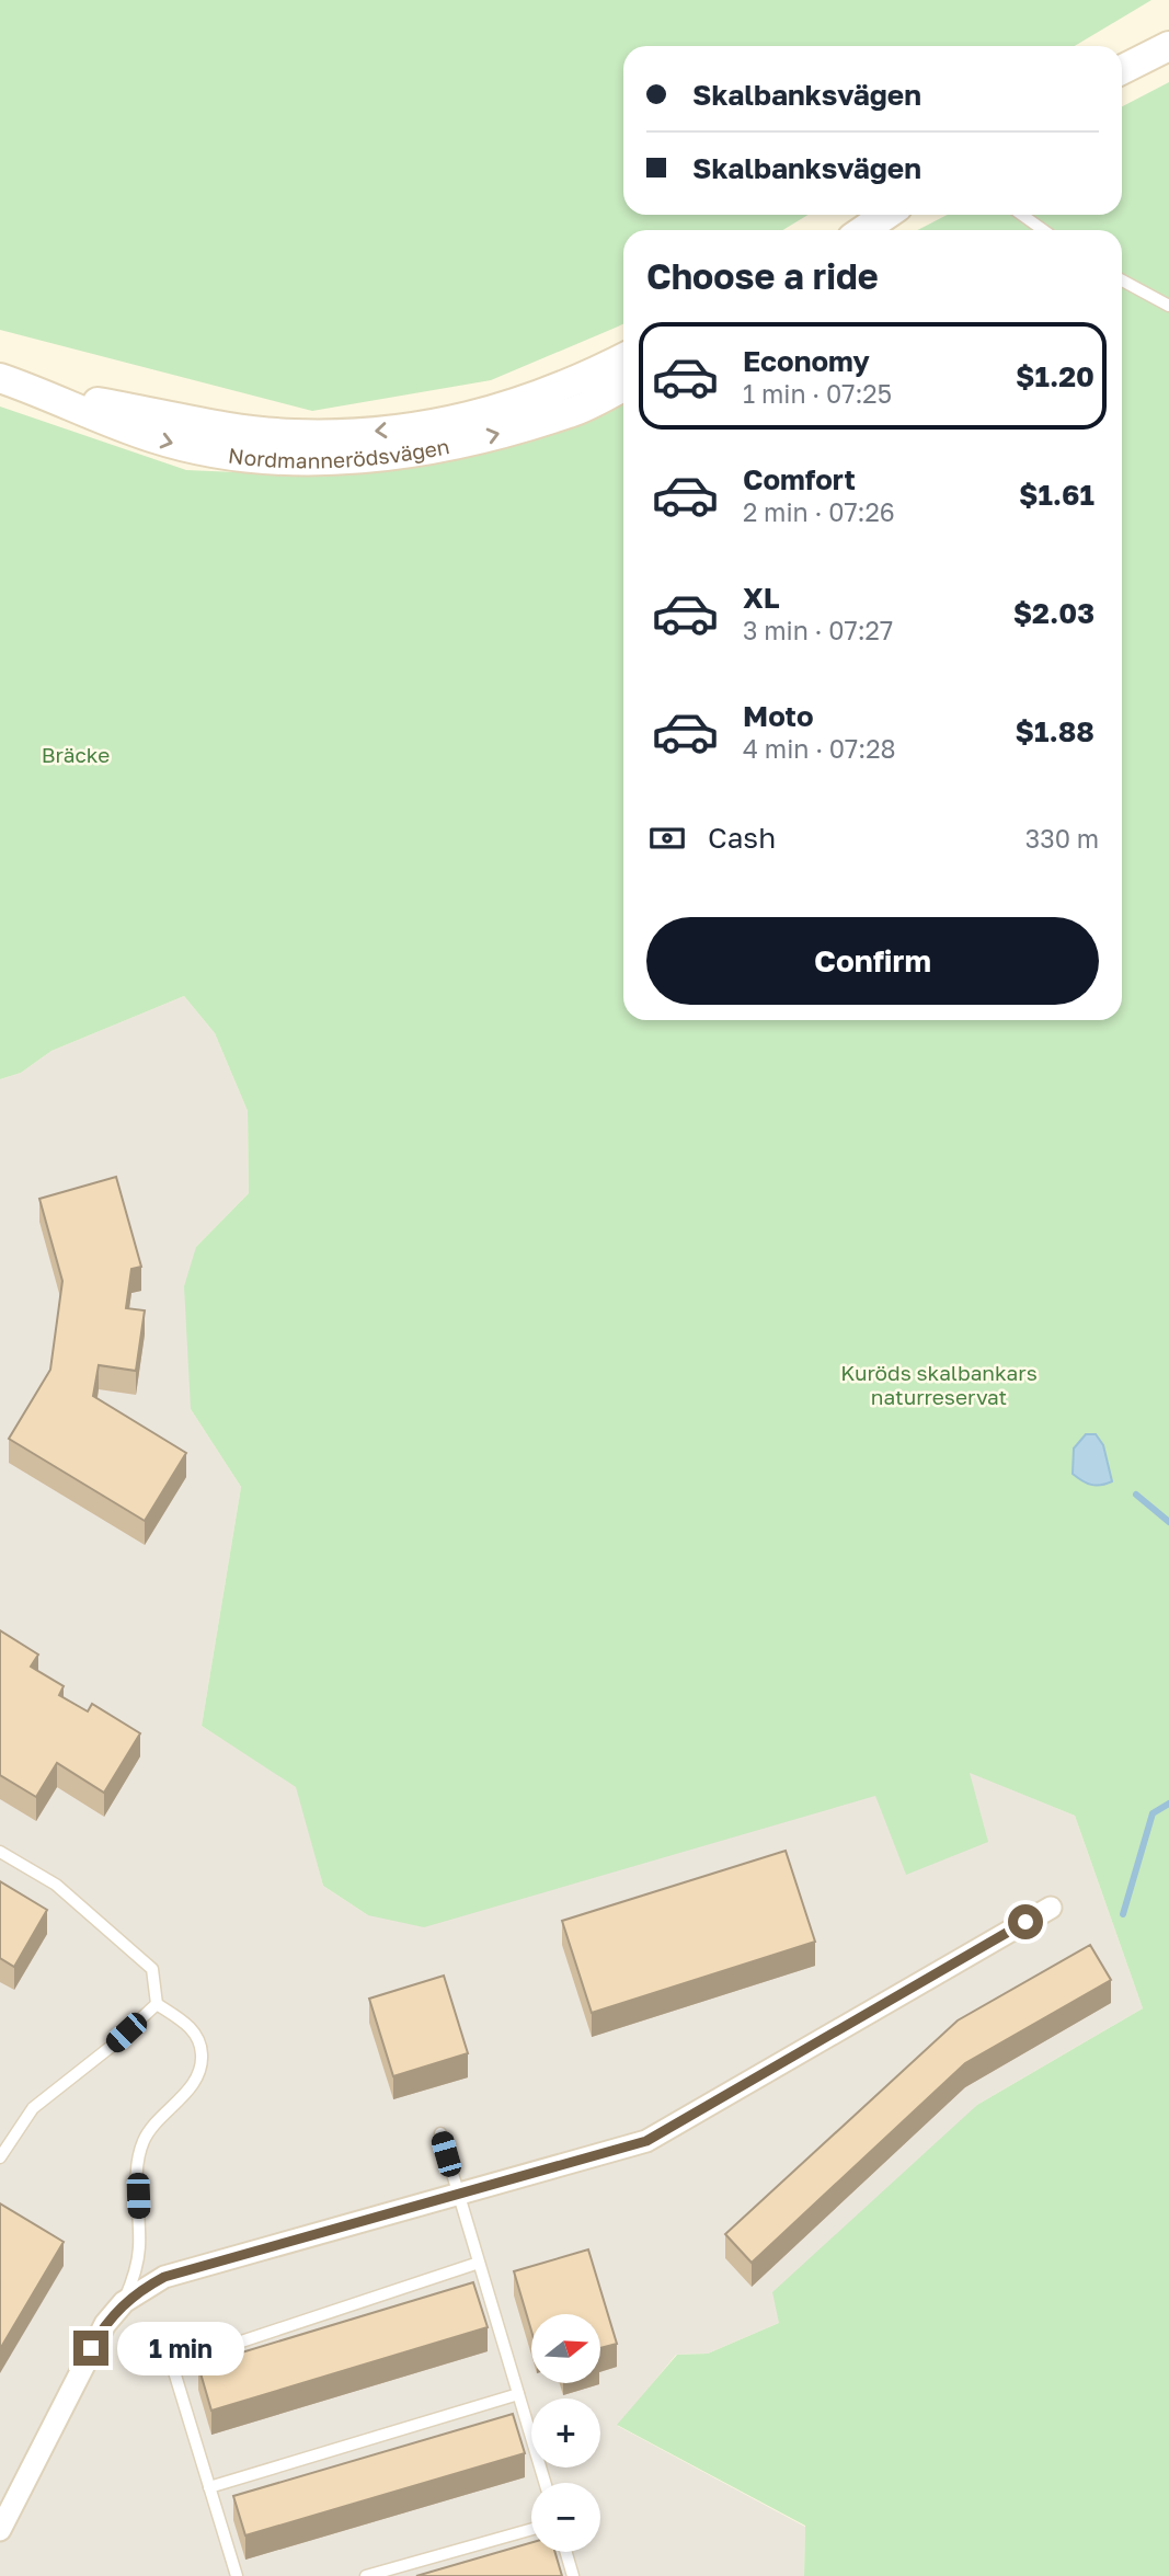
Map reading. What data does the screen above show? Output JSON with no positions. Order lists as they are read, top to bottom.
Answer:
{
  "streets": {
    "main road": ["Nordmannerödsvägen"]
  },
  "parks": ["Bräcke", "Kuröds skalbankars naturreservat"],
  "north": "right",
  "page": {
    "banner": ["Skalbanksvägen", "Skalbanksvägen"],
    "heading": "Choose a ride",
    "list": [
      {
        "name": "Economy",
        "note": "1 min · 07:25",
        "value": "$1.20"
      },
      {
        "name": "Comfort",
        "note": "2 min · 07:26",
        "value": "$1.61"
      },
      {
        "name": "XL",
        "note": "3 min · 07:27",
        "value": "$2.03"
      },
      {
        "name": "Moto",
        "note": "4 min · 07:28",
        "value": "$1.88"
      }
    ],
    "pay": ["Cash", "330 m"],
    "buttons": "Confirm",
    "map_buttons": ["+", "−"],
    "bubble": "1 min"
  }
}
